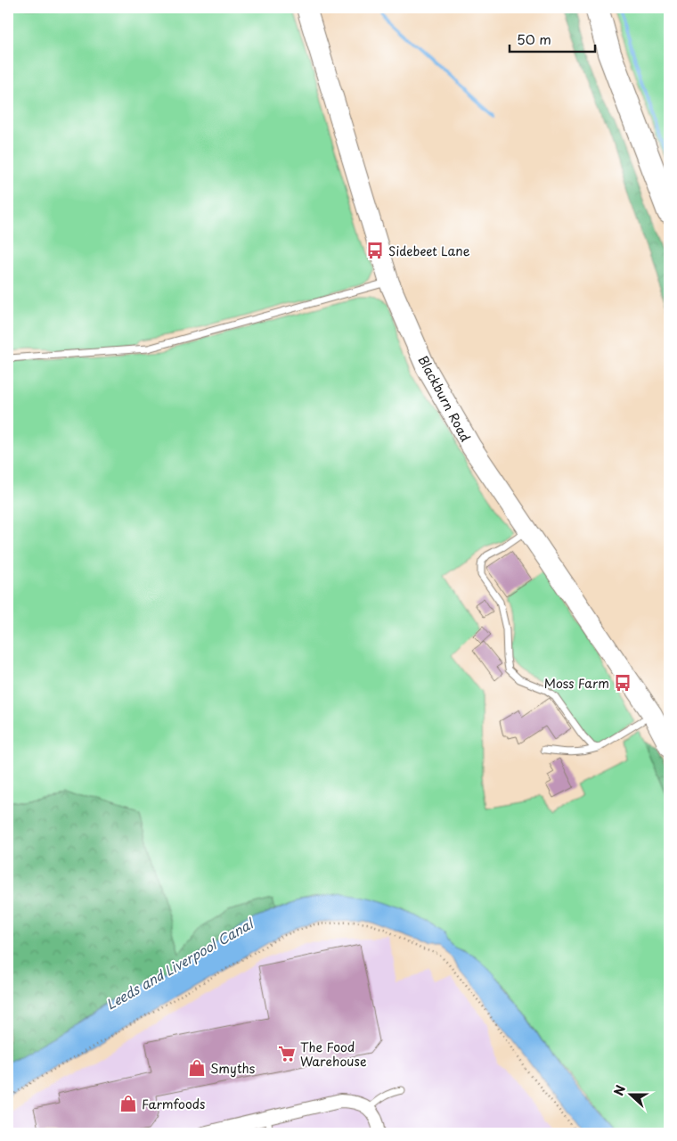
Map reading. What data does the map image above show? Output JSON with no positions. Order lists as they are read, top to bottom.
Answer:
{
  "streets": {
    "main road": ["Blackburn Road"]
  },
  "water": ["Leeds and Liverpool Canal"],
  "places": {
    "bus stop": ["Sidebeet Lane", "Moss Farm"],
    "supermarket": ["The Food Warehouse"],
    "shop": ["Smyths", "Farmfoods"]
  },
  "scale_bar": "50 m",
  "north": "left"
}
